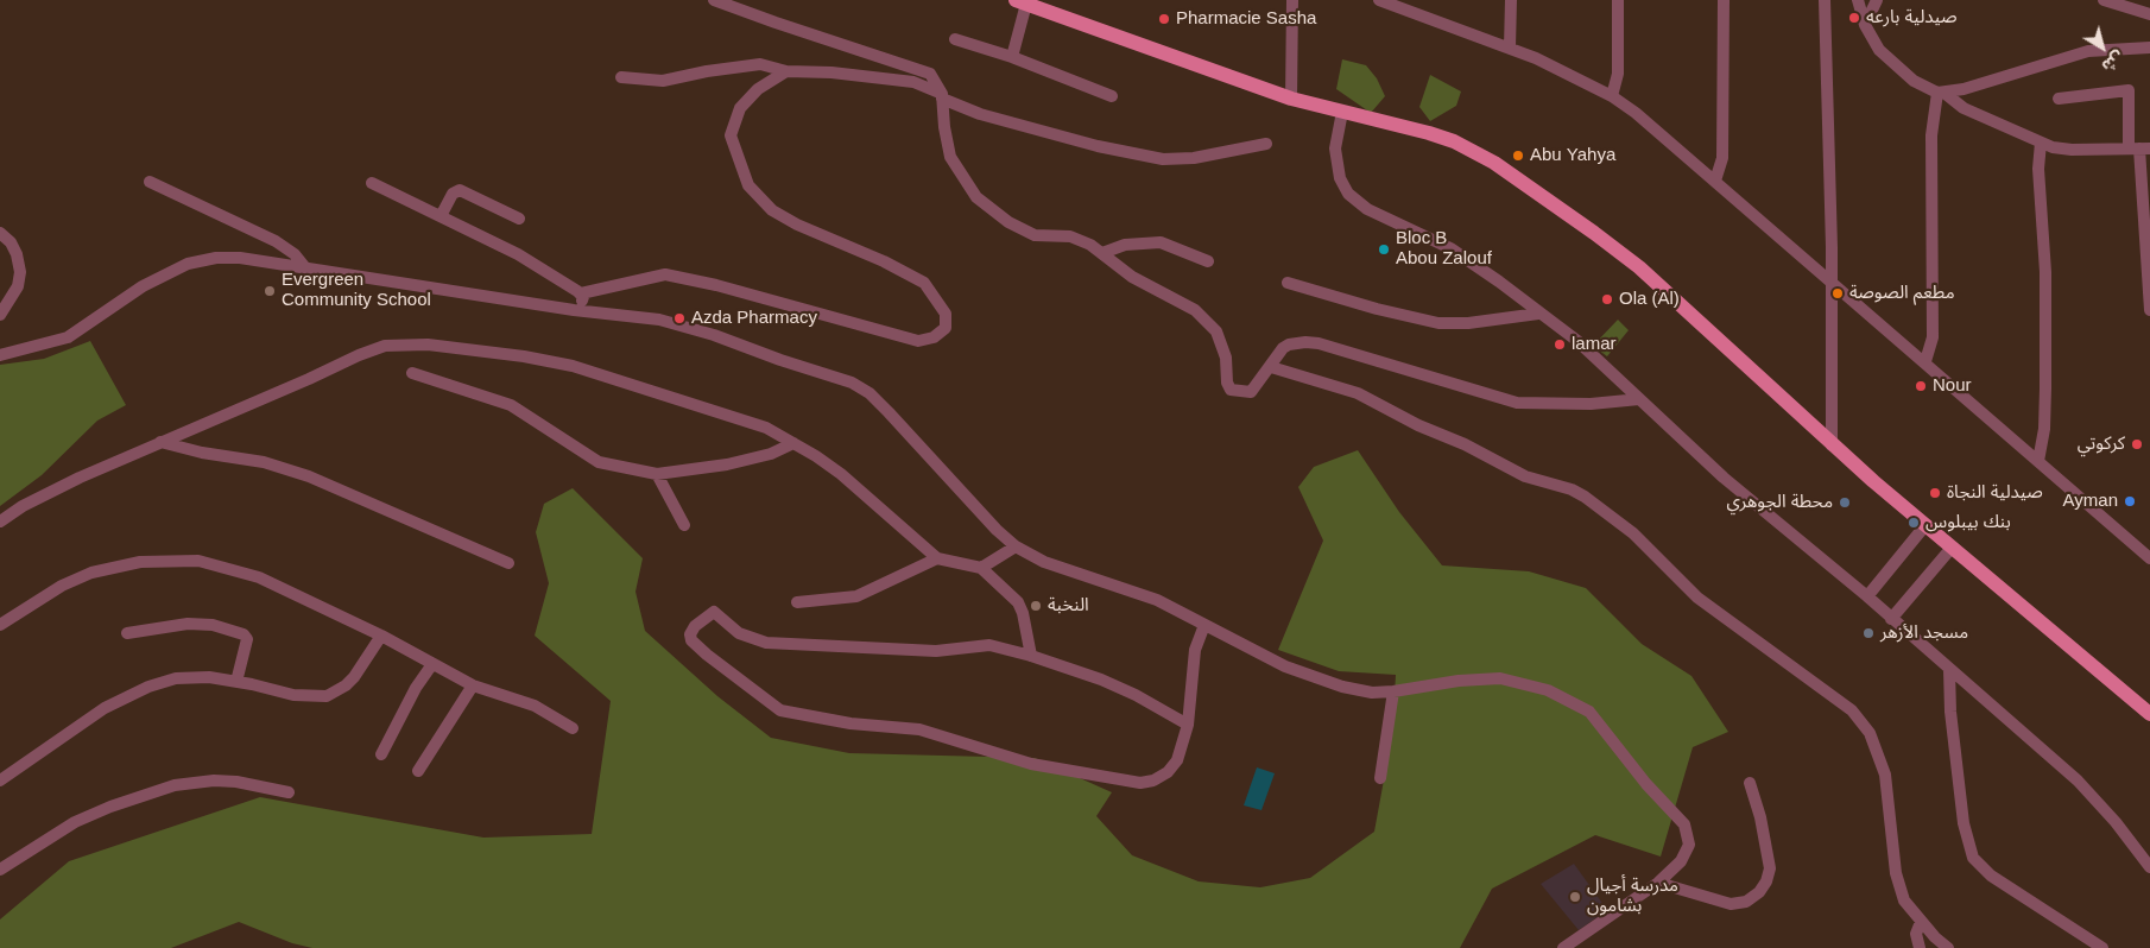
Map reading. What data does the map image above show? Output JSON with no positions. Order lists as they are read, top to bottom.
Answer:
{
  "places": [
    "صيدلية بارعه",
    "Pharmacie Sasha",
    "Abu Yahya",
    "Bloc B Abou Zalouf",
    "Evergreen Community School",
    "مطعم الصوصة",
    "Ola (Al)",
    "Azda Pharmacy",
    "lamar",
    "Nour",
    "كركوتي",
    "صيدلية النجاة",
    "Ayman",
    "محطة الجوهري",
    "بنك بيبلوس",
    "النخبة",
    "مسجد الأزهر",
    "مدرسة أجيال بشامون"
  ],
  "north": "bottom right"
}
